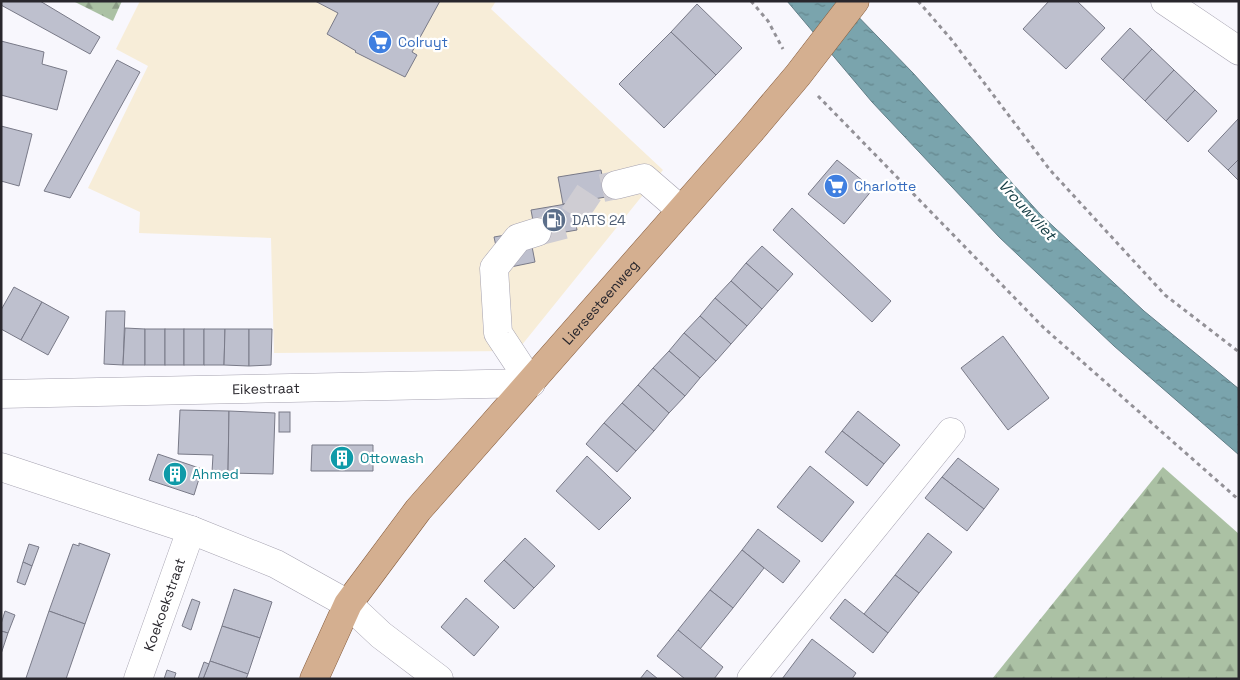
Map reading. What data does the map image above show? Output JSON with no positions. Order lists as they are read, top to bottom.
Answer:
{
  "streets": {
    "main road": ["Liersesteenweg"],
    "street": ["Eikestraat", "Koekoekstraat"]
  },
  "crossings": [
    ["Liersesteenweg", "Eikestraat"]
  ],
  "water": ["Vrouwvliet"],
  "places": {
    "supermarket": ["Colruyt", "Charlotte"],
    "fuel station": ["DATS 24"],
    "building": ["Ottowash", "Ahmed"]
  }
}
